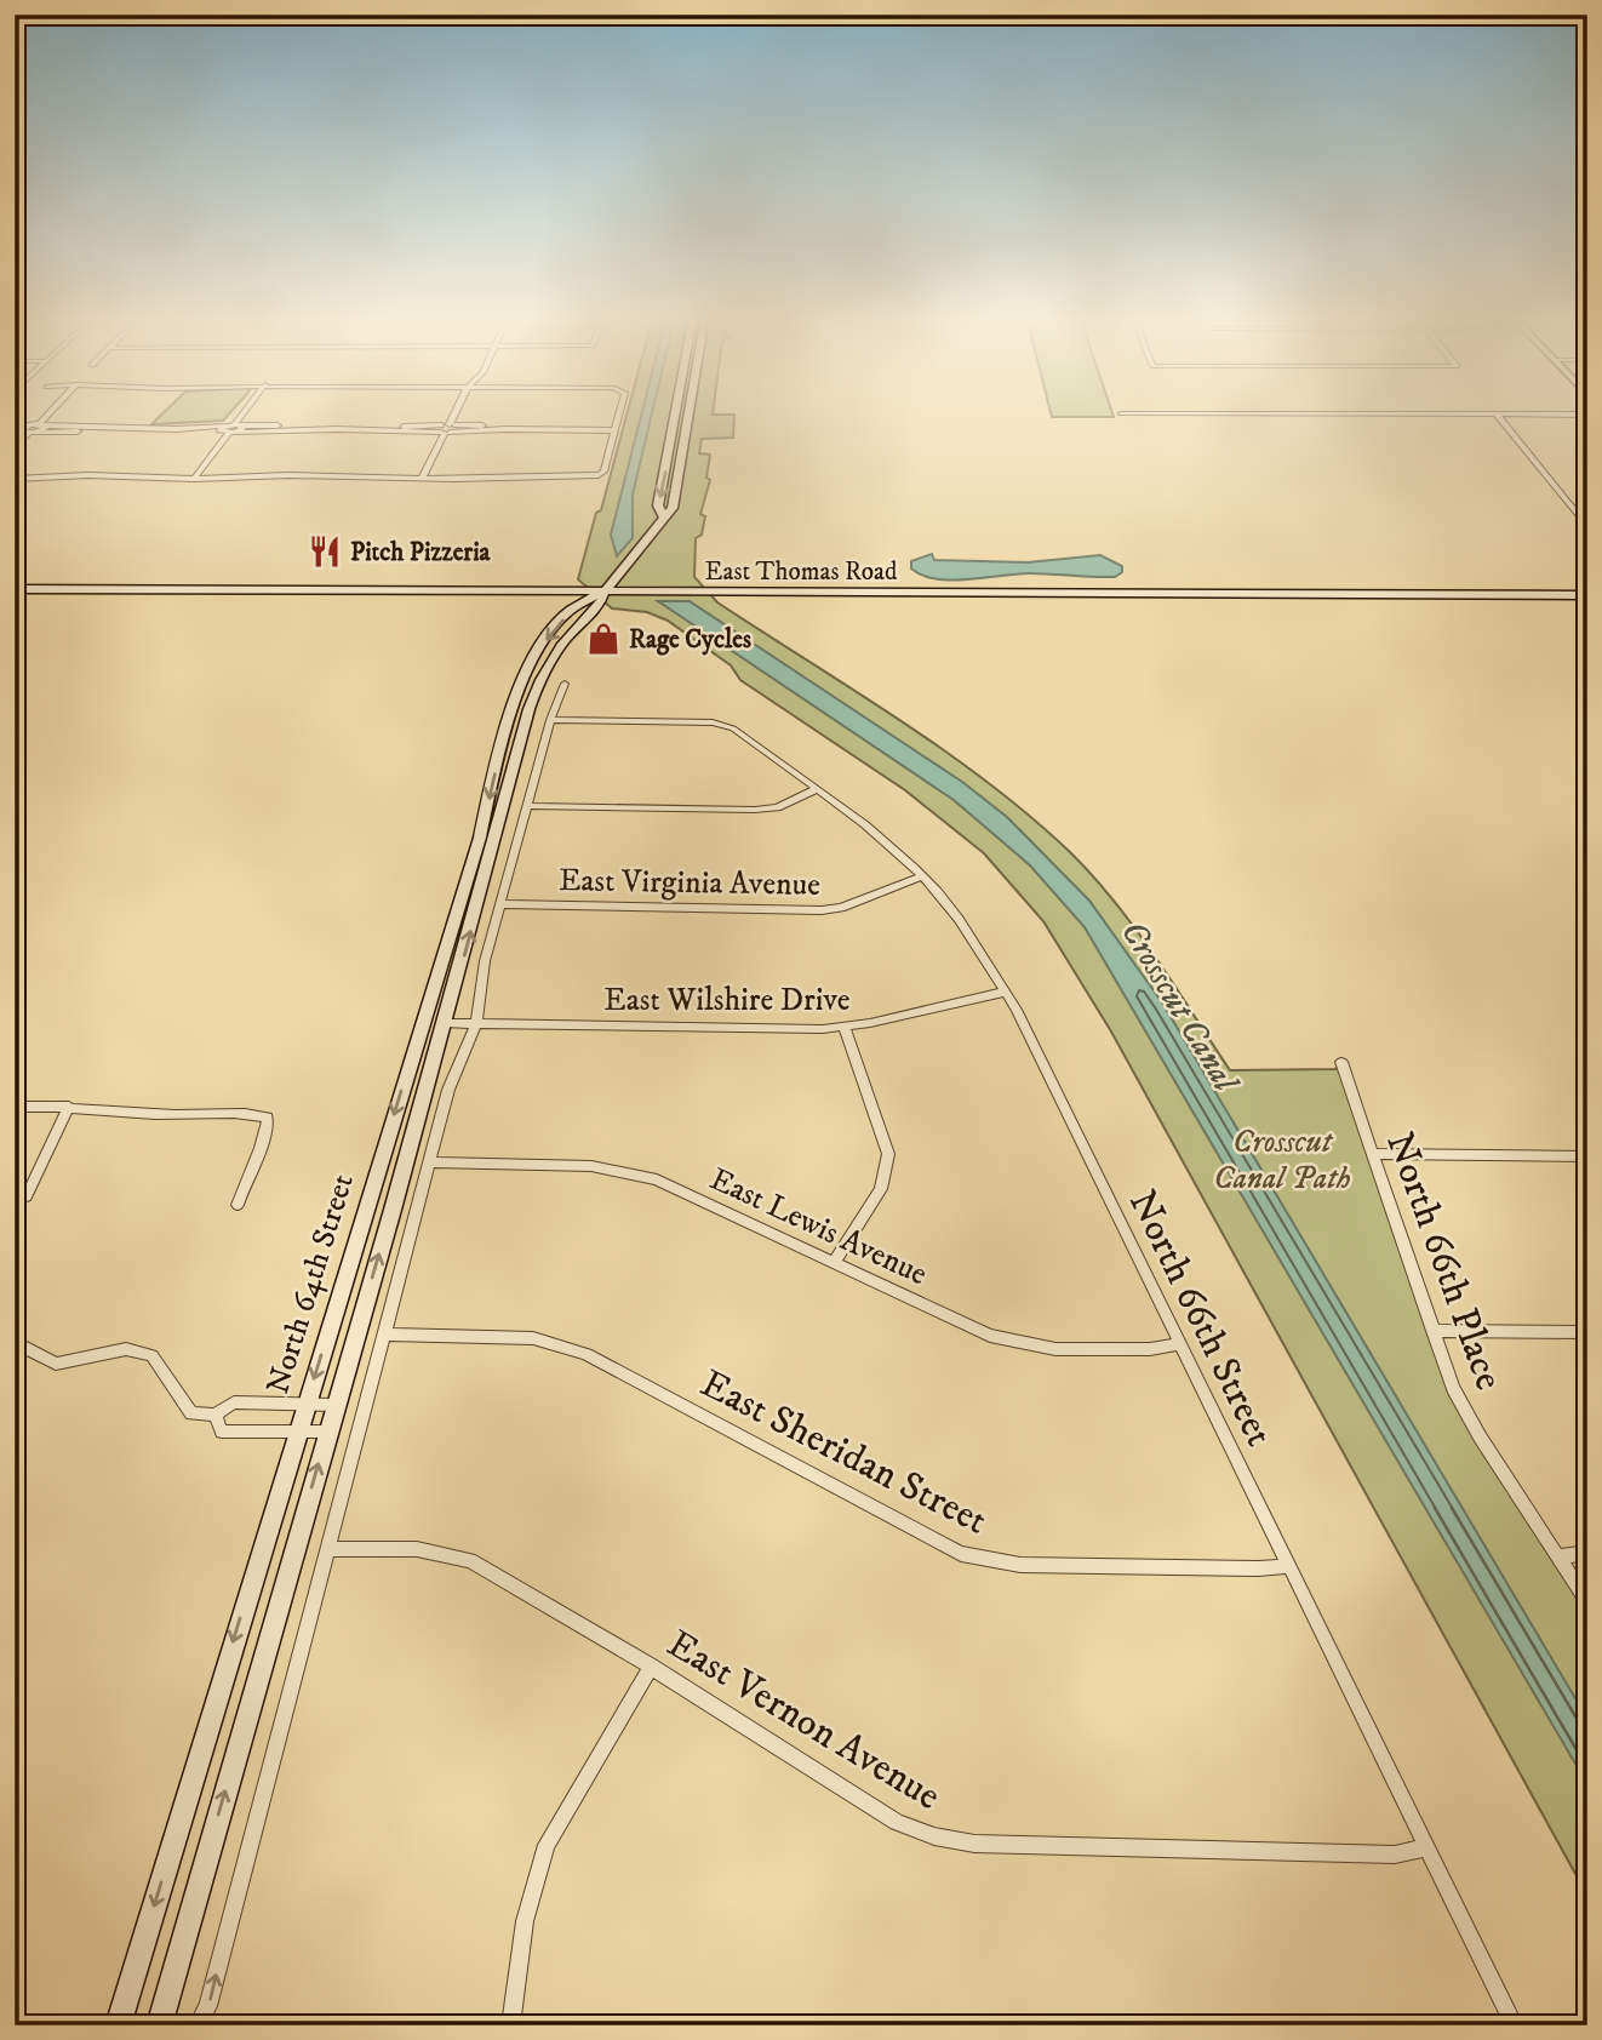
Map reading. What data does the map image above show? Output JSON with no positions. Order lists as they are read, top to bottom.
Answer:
{
  "streets": {
    "main road": ["East Thomas Road", "North 64th Street"],
    "street": [
      "East Virginia Avenue",
      "East Wilshire Drive",
      "East Lewis Avenue",
      "North 66th Place",
      "North 66th Street",
      "East Sheridan Street",
      "East Vernon Avenue"
    ]
  },
  "crossings": [
    ["East Thomas Road", "North 64th Street"],
    ["East Virginia Avenue", "North 66th Street"],
    ["East Wilshire Drive", "North 64th Street"],
    ["East Wilshire Drive", "North 66th Street"],
    ["East Lewis Avenue", "North 66th Street"],
    ["North 66th Street", "East Sheridan Street"],
    ["North 66th Street", "East Vernon Avenue"]
  ],
  "water": ["Crosscut Canal"],
  "parks": ["Crosscut Canal Path"],
  "places": {
    "restaurant": ["Pitch Pizzeria"],
    "shop": ["Rage Cycles"]
  }
}
